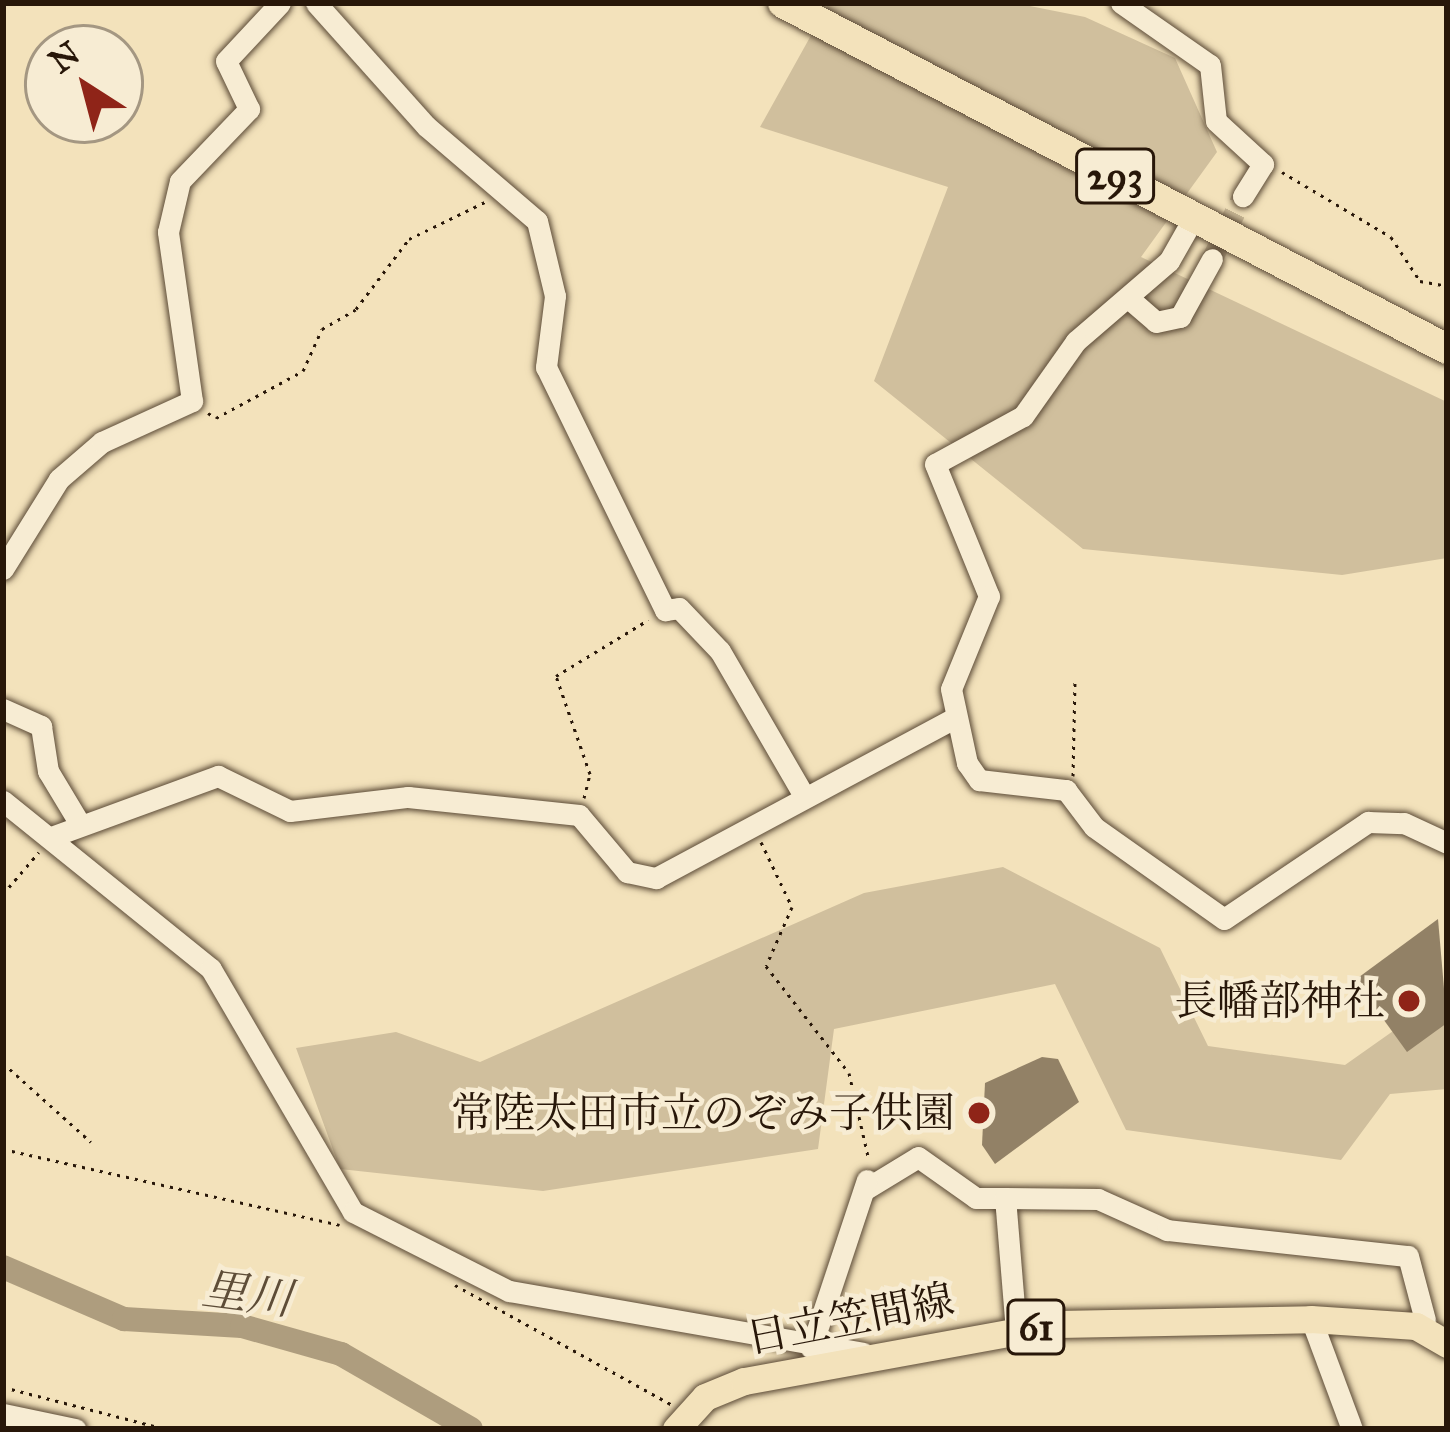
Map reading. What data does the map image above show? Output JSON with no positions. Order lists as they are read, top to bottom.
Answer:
{
  "streets": {
    "highway": ["293"],
    "main road": ["日立笠間線", "61"]
  },
  "water": ["里川"],
  "places": ["長幡部神社", "常陸太田市立のぞみ子供園"],
  "north": "top left"
}
